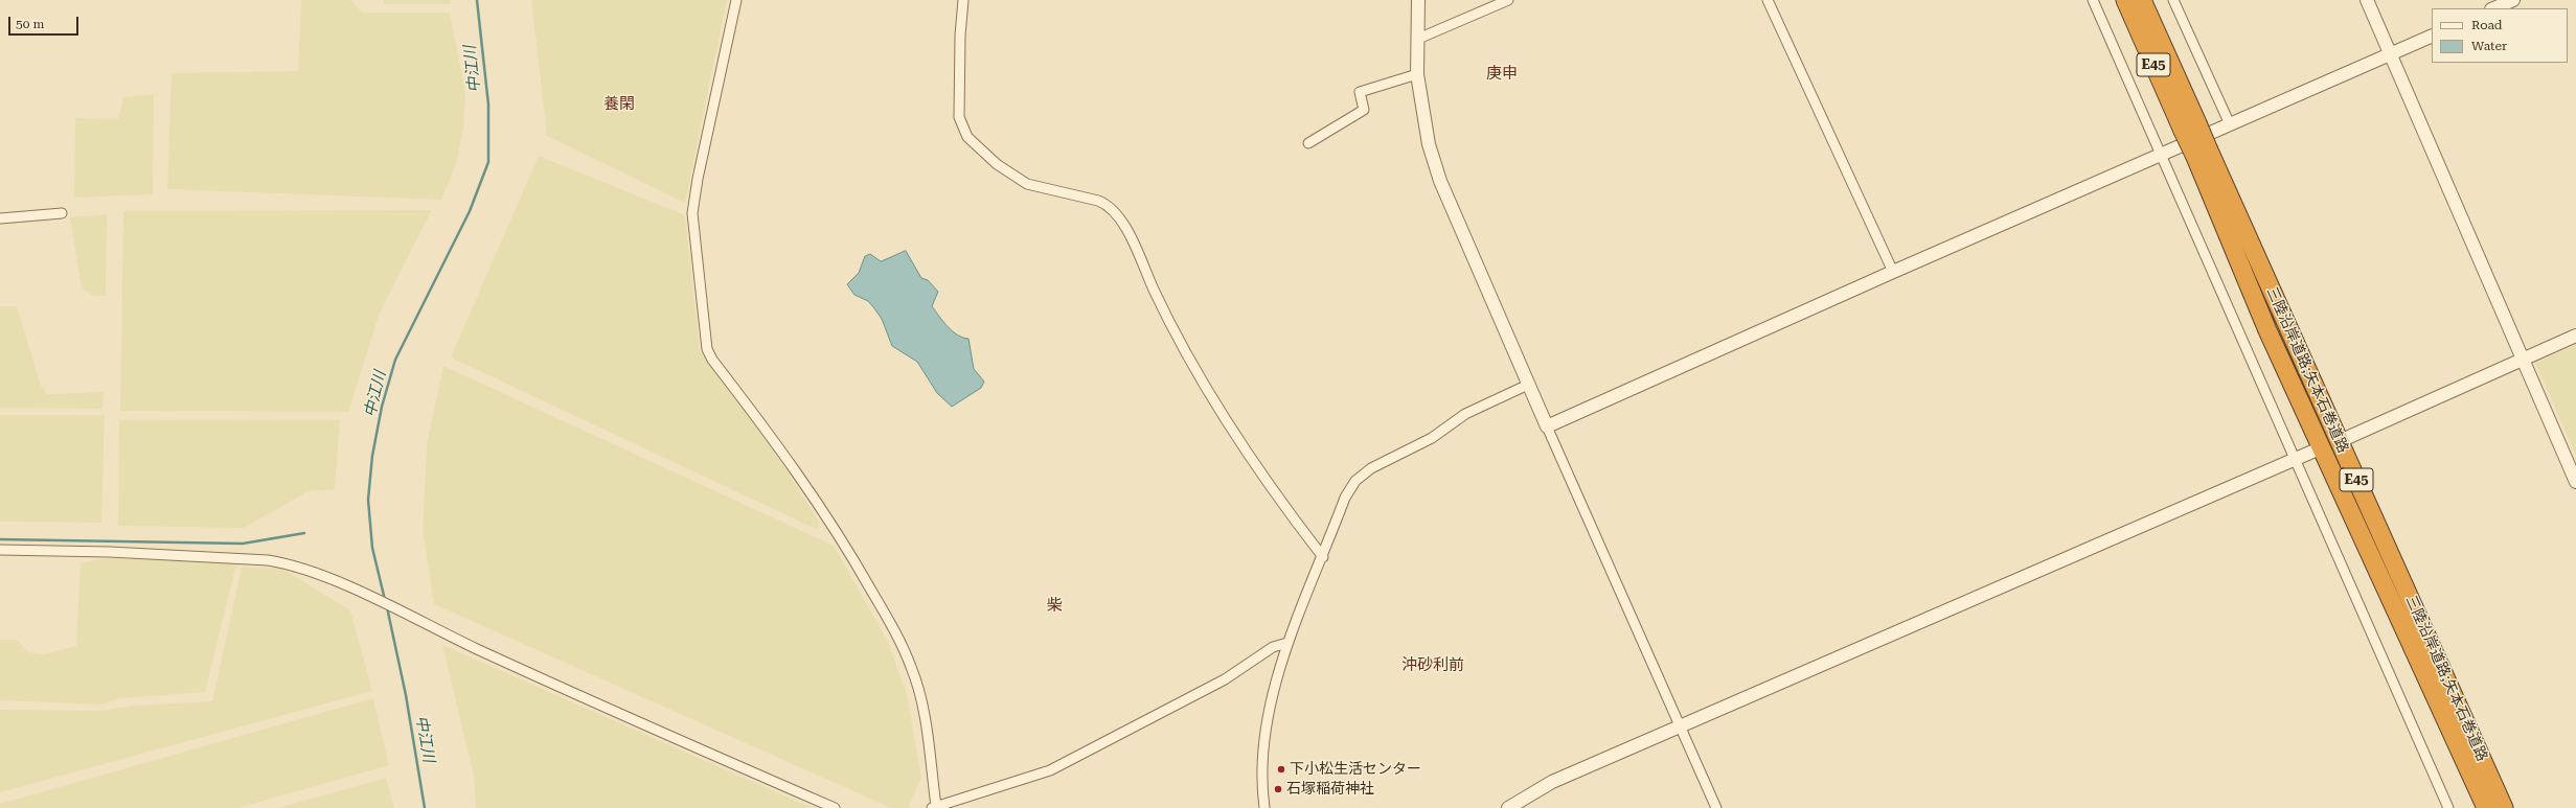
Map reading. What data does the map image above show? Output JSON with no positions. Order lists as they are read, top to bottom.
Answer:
{
  "streets": {
    "highway": ["E45", "三陸沿岸道路;矢本石巻道路"]
  },
  "districts": [
    "庚申",
    "養閑",
    "柴",
    "沖砂利前"
  ],
  "water": ["中江川"],
  "places": ["下小松生活センター", "石塚稲荷神社"],
  "legend": ["Road", "Water"],
  "scale_bar": "50 m"
}
